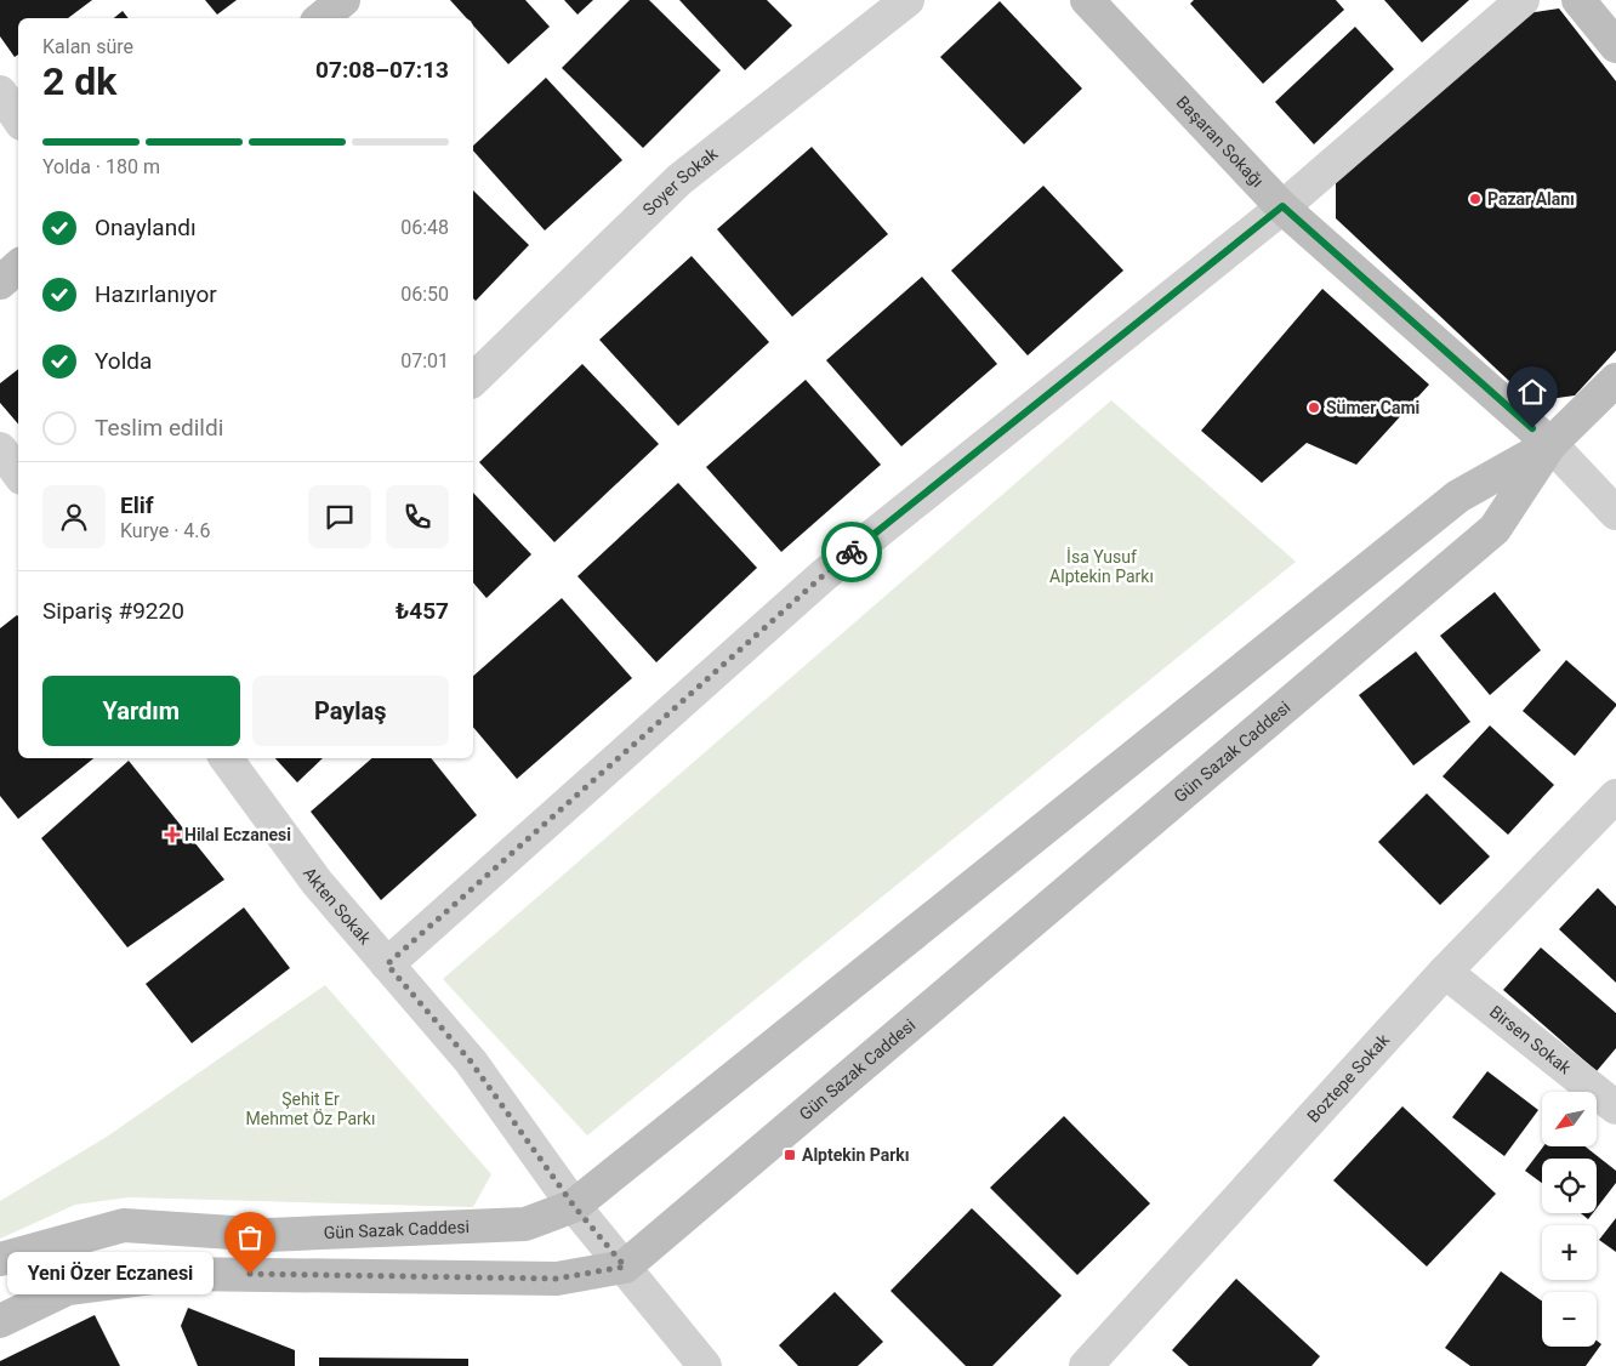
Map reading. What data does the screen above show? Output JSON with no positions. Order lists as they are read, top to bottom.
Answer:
{
  "streets": {
    "main road": ["Başaran Sokağı", "Gün Sazak Caddesi"],
    "street": [
      "Soyer Sokak",
      "Akten Sokak",
      "Birsen Sokak",
      "Boztepe Sokak"
    ]
  },
  "crossings": [
    ["Başaran Sokağı", "Gün Sazak Caddesi"],
    ["Gün Sazak Caddesi", "Akten Sokak"],
    ["Birsen Sokak", "Boztepe Sokak"]
  ],
  "parks": ["İsa Yusuf Alptekin Parkı", "Şehit Er Mehmet Öz Parkı"],
  "places": {
    "other": ["Pazar Alanı", "Sümer Cami", "Yeni Özer Eczanesi"],
    "health": ["Hilal Eczanesi"],
    "transit": ["Alptekin Parkı"]
  },
  "north": "bottom left",
  "page": {
    "heading": ["2 dk", "Kalan süre", "07:08–07:13"],
    "panel": [
      "Elif",
      "Kurye · 4.6",
      "Sipariş #9220",
      "₺457"
    ],
    "bar": "Yolda · 180 m",
    "list": [
      ["Onaylandı", "06:48"],
      ["Hazırlanıyor", "06:50"],
      ["Yolda", "07:01"],
      "Teslim edildi"
    ],
    "buttons": ["Yardım", "Paylaş"],
    "map_buttons": ["+", "−"],
    "bubble": "Yeni Özer Eczanesi"
  }
}
